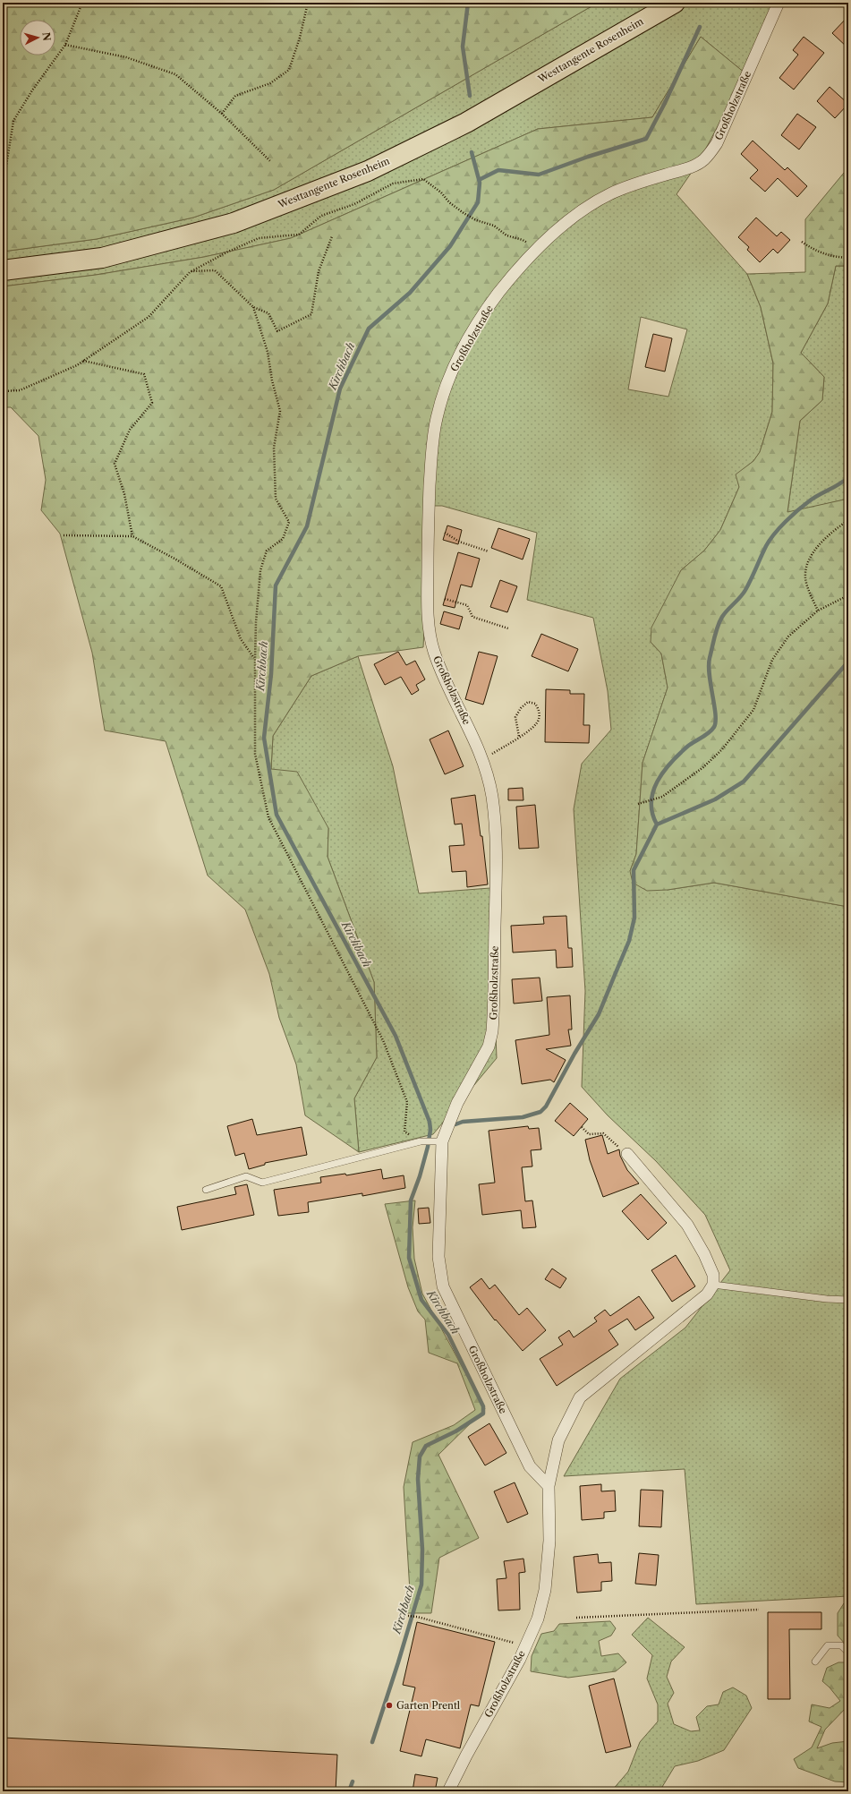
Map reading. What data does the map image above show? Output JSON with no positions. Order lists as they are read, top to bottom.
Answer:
{
  "streets": {
    "highway": ["Westtangente Rosenheim"],
    "street": ["Großholzstraße"]
  },
  "water": ["Kirchbach"],
  "places": ["Garten Prentl"],
  "north": "right"
}
